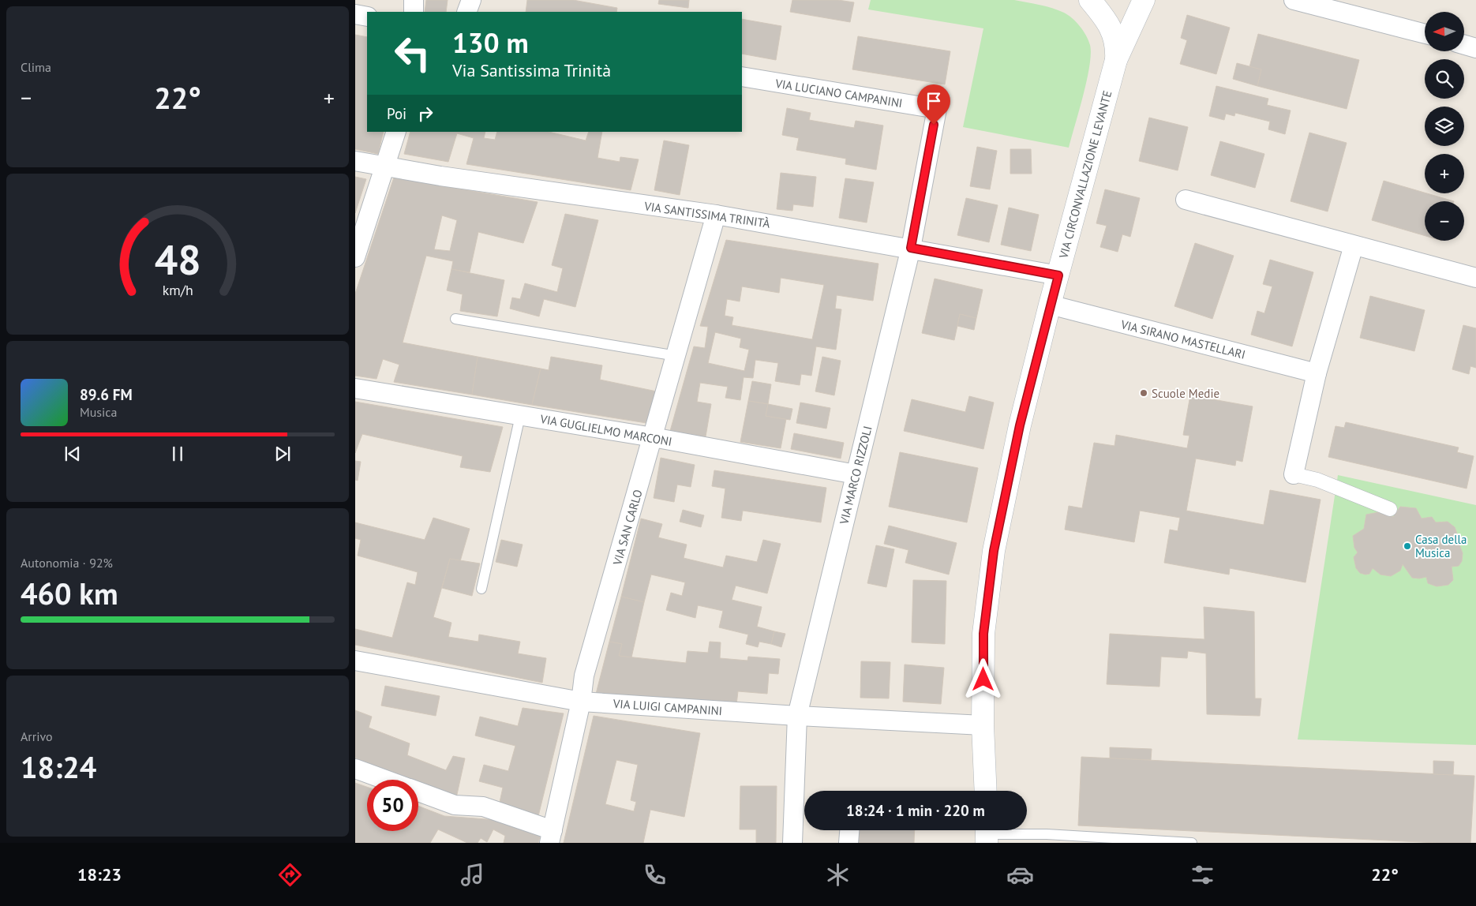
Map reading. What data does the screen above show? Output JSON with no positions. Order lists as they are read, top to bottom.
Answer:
{
  "streets": {
    "main road": ["VIA CIRCONVALLAZIONE LEVANTE"],
    "street": [
      "VIA LUCIANO CAMPANINI",
      "VIA SANTISSIMA TRINITÀ",
      "VIA SIRANO MASTELLARI",
      "VIA GUGLIELMO MARCONI",
      "VIA MARCO RIZZOLI",
      "VIA SAN CARLO",
      "VIA LUIGI CAMPANINI"
    ]
  },
  "crossings": [
    ["VIA LUCIANO CAMPANINI", "VIA MARCO RIZZOLI"],
    ["VIA CIRCONVALLAZIONE LEVANTE", "VIA SANTISSIMA TRINITÀ"],
    ["VIA CIRCONVALLAZIONE LEVANTE", "VIA SIRANO MASTELLARI"],
    ["VIA CIRCONVALLAZIONE LEVANTE", "VIA LUIGI CAMPANINI"],
    ["VIA SANTISSIMA TRINITÀ", "VIA MARCO RIZZOLI"],
    ["VIA SANTISSIMA TRINITÀ", "VIA SAN CARLO"],
    ["VIA GUGLIELMO MARCONI", "VIA MARCO RIZZOLI"],
    ["VIA GUGLIELMO MARCONI", "VIA SAN CARLO"],
    ["VIA MARCO RIZZOLI", "VIA LUIGI CAMPANINI"],
    ["VIA SAN CARLO", "VIA LUIGI CAMPANINI"]
  ],
  "places": ["Scuole Medie", "Casa della Musica"],
  "north": "left",
  "page": {
    "tile": [
      "Clima",
      ["Autonomia · 92%", "460 km"],
      ["Arrivo", "18:24"]
    ],
    "map_buttons": ["+", "−"],
    "turn": ["130 m", "Via Santissima Trinità"],
    "heat": ["−", "22°", "+"],
    "then": "Poi",
    "song": ["89.6 FM", "Musica"],
    "limit": "50",
    "trip": "18:24 · 1 min · 220 m",
    "tabs": ["18:23", "22°"],
    "gauge": ["48", "km/h"]
  }
}
